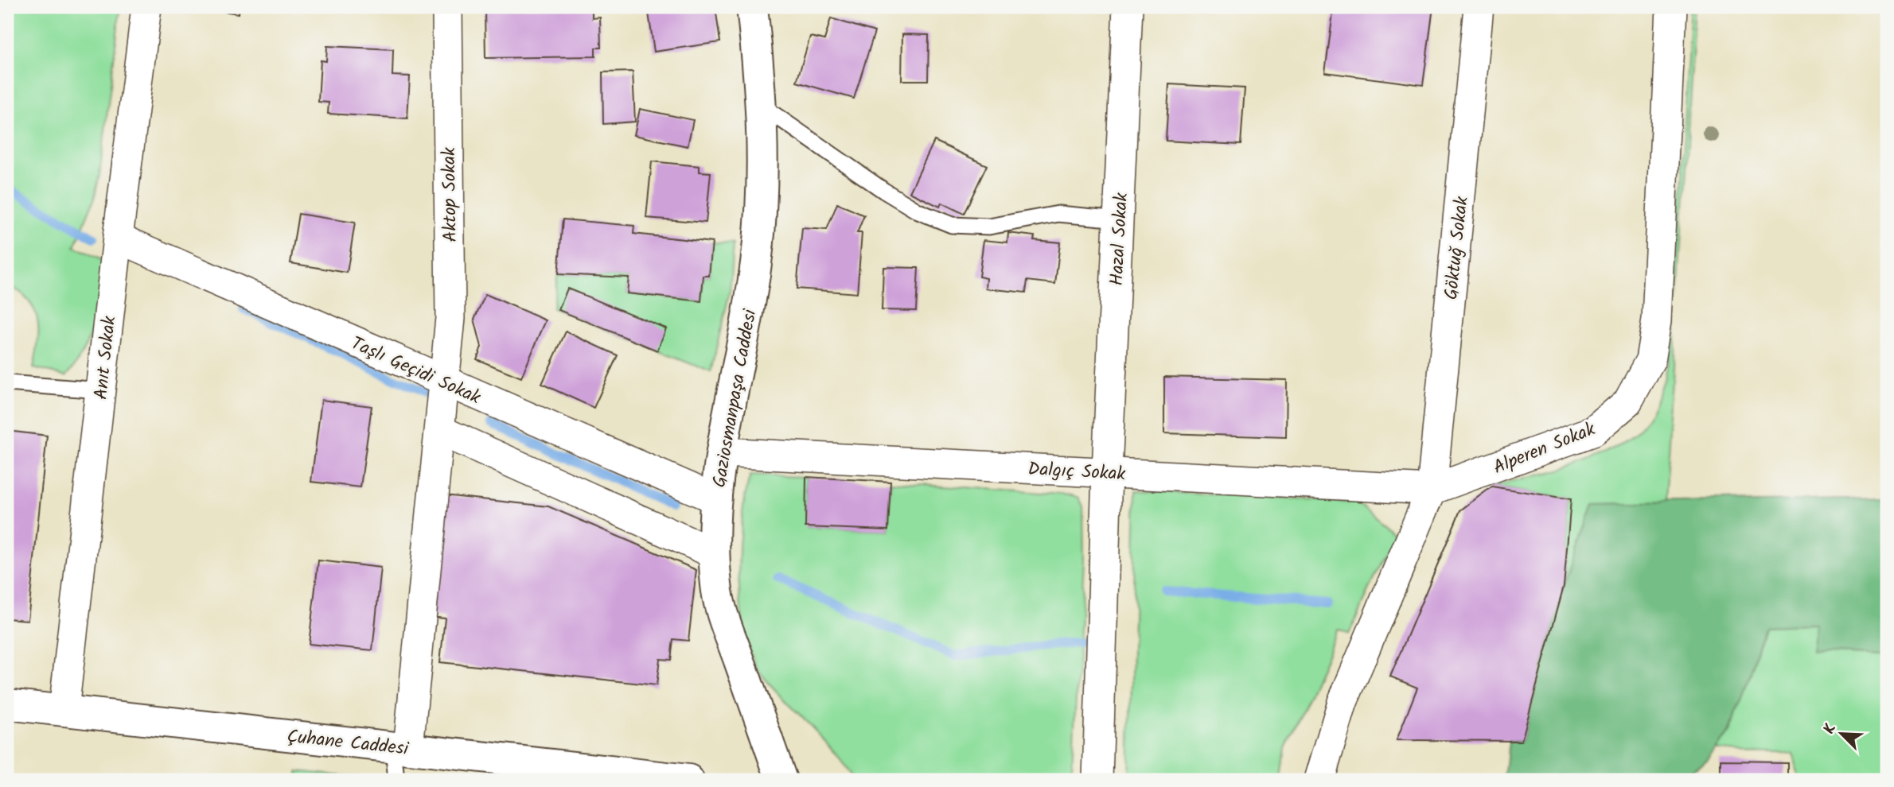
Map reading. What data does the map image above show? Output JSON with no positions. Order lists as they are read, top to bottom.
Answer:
{
  "streets": {
    "street": [
      "Aktop Sokak",
      "Hazal Sokak",
      "Göktuğ Sokak",
      "Anıt Sokak",
      "Taşlı Geçidi Sokak",
      "Gaziosmanpaşa Caddesi",
      "Alperen Sokak",
      "Dalgıç Sokak",
      "Çuhane Caddesi"
    ]
  },
  "crossings": [
    ["Aktop Sokak", "Taşlı Geçidi Sokak"],
    ["Aktop Sokak", "Çuhane Caddesi"],
    ["Hazal Sokak", "Dalgıç Sokak"],
    ["Göktuğ Sokak", "Alperen Sokak"],
    ["Göktuğ Sokak", "Dalgıç Sokak"],
    ["Anıt Sokak", "Taşlı Geçidi Sokak"],
    ["Anıt Sokak", "Çuhane Caddesi"],
    ["Taşlı Geçidi Sokak", "Gaziosmanpaşa Caddesi"],
    ["Gaziosmanpaşa Caddesi", "Dalgıç Sokak"],
    ["Alperen Sokak", "Dalgıç Sokak"]
  ],
  "north": "top left"
}
